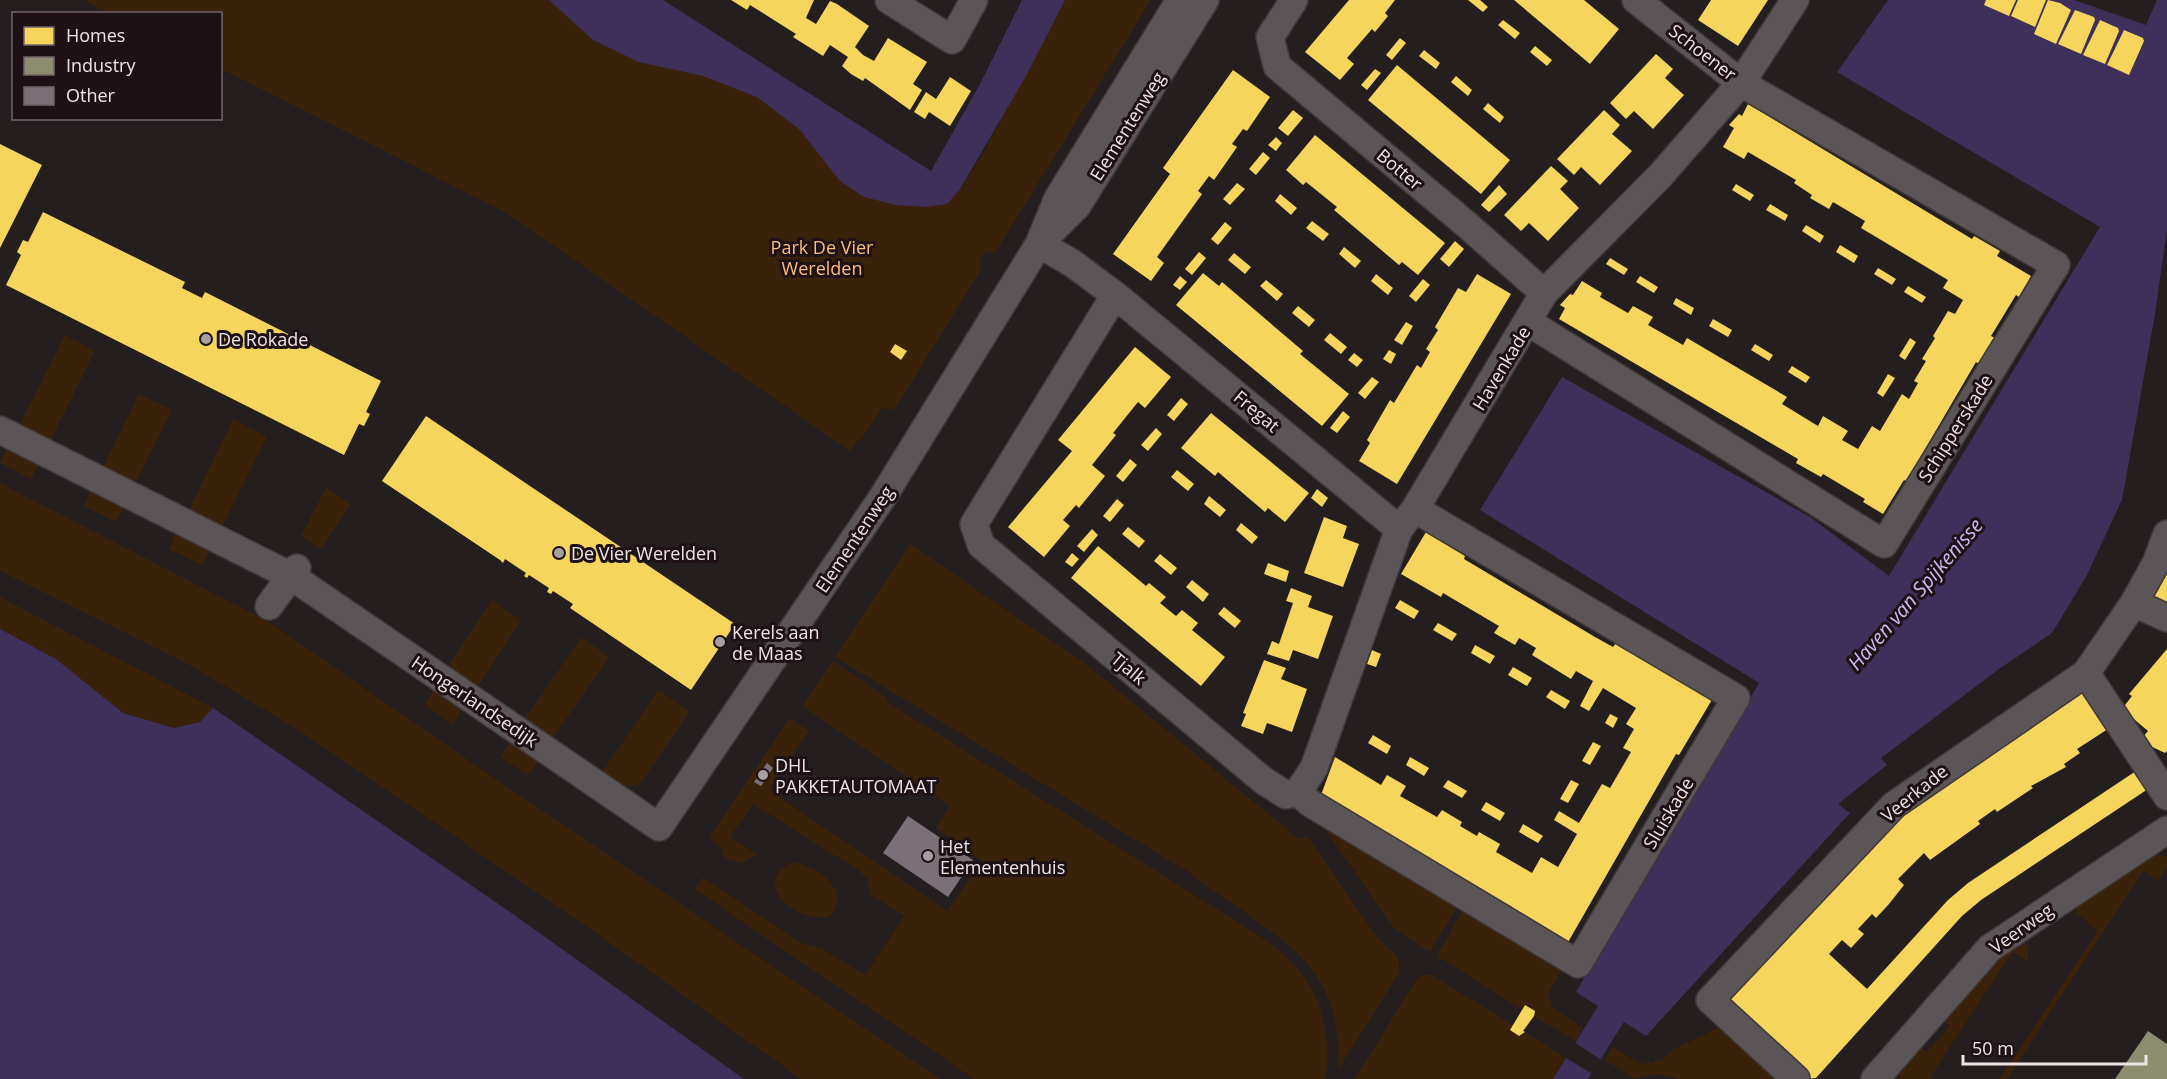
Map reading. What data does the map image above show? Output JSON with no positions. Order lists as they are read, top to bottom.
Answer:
{
  "streets": {
    "street": [
      "Schoener",
      "Elementenweg",
      "Botter",
      "Havenkade",
      "Fregat",
      "Schipperskade",
      "Tjalk",
      "Hongerlandsedijk",
      "Veerkade",
      "Sluiskade",
      "Veerweg"
    ]
  },
  "crossings": [
    ["Schoener", "Havenkade"],
    ["Schoener", "Schipperskade"],
    ["Elementenweg", "Fregat"],
    ["Elementenweg", "Hongerlandsedijk"],
    ["Botter", "Havenkade"],
    ["Havenkade", "Fregat"],
    ["Havenkade", "Schipperskade"],
    ["Havenkade", "Tjalk"],
    ["Havenkade", "Sluiskade"],
    ["Fregat", "Tjalk"],
    ["Fregat", "Sluiskade"],
    ["Tjalk", "Sluiskade"]
  ],
  "water": ["Haven van Spijkenisse"],
  "parks": ["Park De Vier Werelden"],
  "places": [
    "De Rokade",
    "De Vier Werelden",
    "Kerels aan de Maas",
    "DHL PAKKETAUTOMAAT",
    "Het Elementenhuis"
  ],
  "legend": ["Homes", "Industry", "Other"],
  "scale_bar": "50 m"
}
